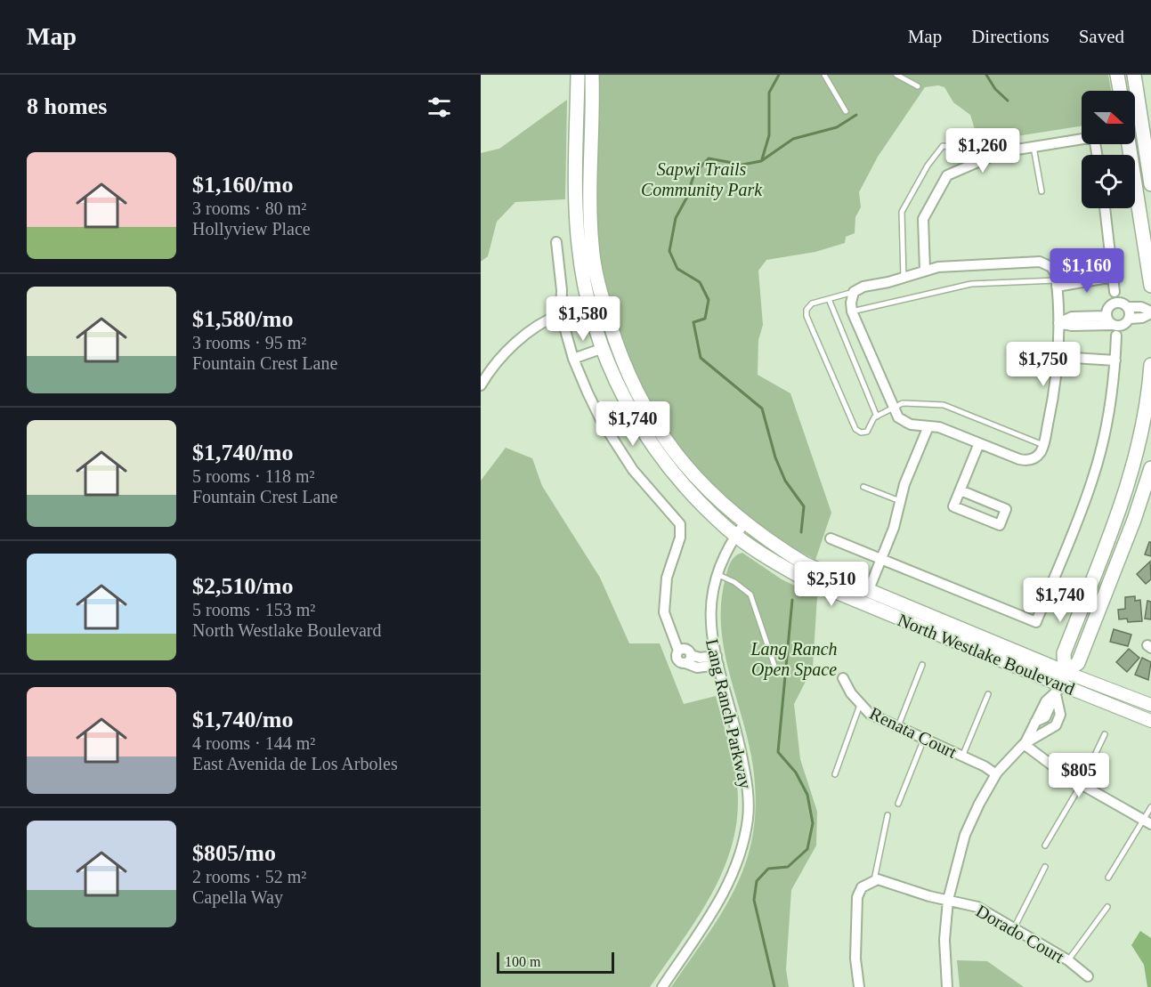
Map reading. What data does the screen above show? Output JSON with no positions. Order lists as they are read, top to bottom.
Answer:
{
  "streets": {
    "main road": ["North Westlake Boulevard"],
    "street": ["Lang Ranch Parkway", "Renata Court", "Dorado Court"]
  },
  "crossings": [
    ["North Westlake Boulevard", "Lang Ranch Parkway"]
  ],
  "parks": ["Sapwi Trails Community Park", "Lang Ranch Open Space"],
  "scale_bar": "100 m",
  "north": "right",
  "page": {
    "header": "Map",
    "nav": ["Map", "Directions", "Saved"],
    "heading": "8 homes",
    "price": [
      "$1,260",
      "$1,160",
      "$1,580",
      "$1,750",
      "$1,740",
      "$2,510",
      "$1,740",
      "$805"
    ],
    "list": [
      {
        "name": "$1,160/mo",
        "note": "3 rooms · 80 m² · Hollyview Place"
      },
      {
        "name": "$1,580/mo",
        "note": "3 rooms · 95 m² · Fountain Crest Lane"
      },
      {
        "name": "$1,740/mo",
        "note": "5 rooms · 118 m² · Fountain Crest Lane"
      },
      {
        "name": "$2,510/mo",
        "note": "5 rooms · 153 m² · North Westlake Boulevard"
      },
      {
        "name": "$1,740/mo",
        "note": "4 rooms · 144 m² · East Avenida de Los Arboles"
      },
      {
        "name": "$805/mo",
        "note": "2 rooms · 52 m² · Capella Way"
      }
    ],
    "scale": "100 m"
  }
}
